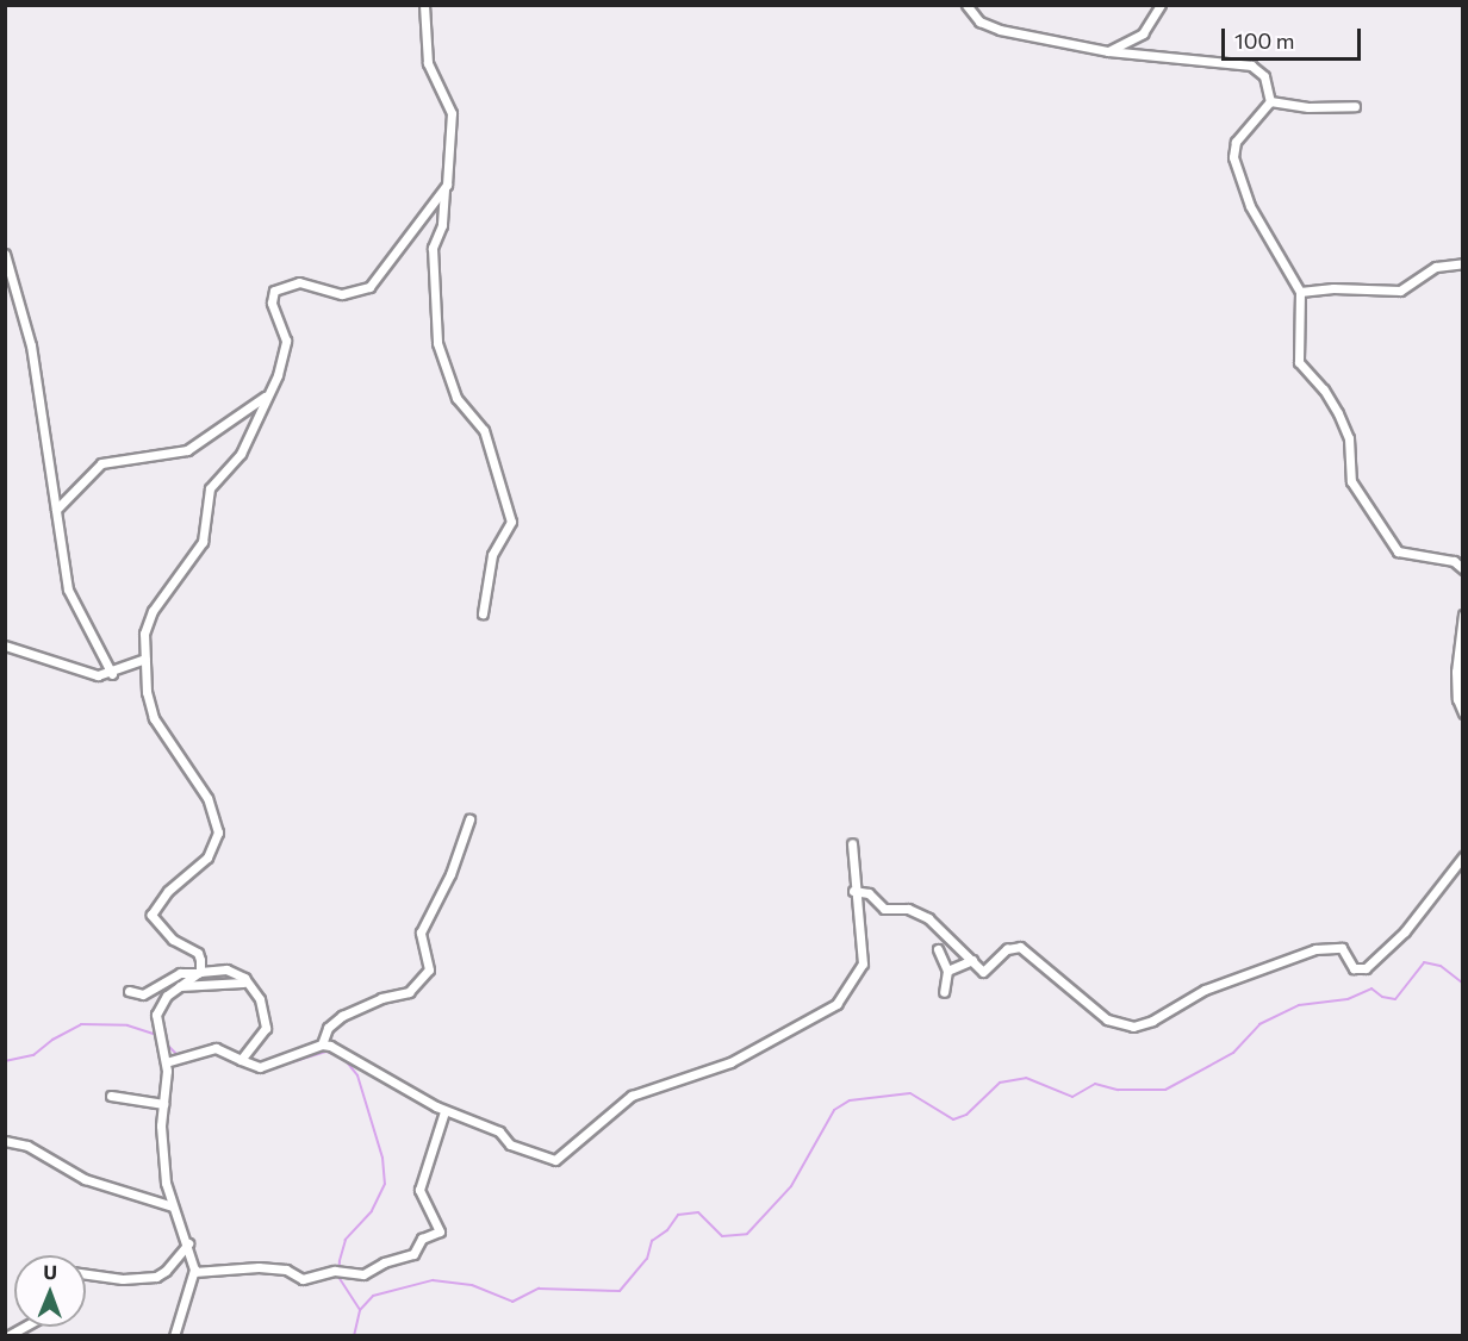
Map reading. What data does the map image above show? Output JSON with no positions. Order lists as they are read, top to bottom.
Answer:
{
  "scale_bar": "100 m",
  "north": "top"
}
